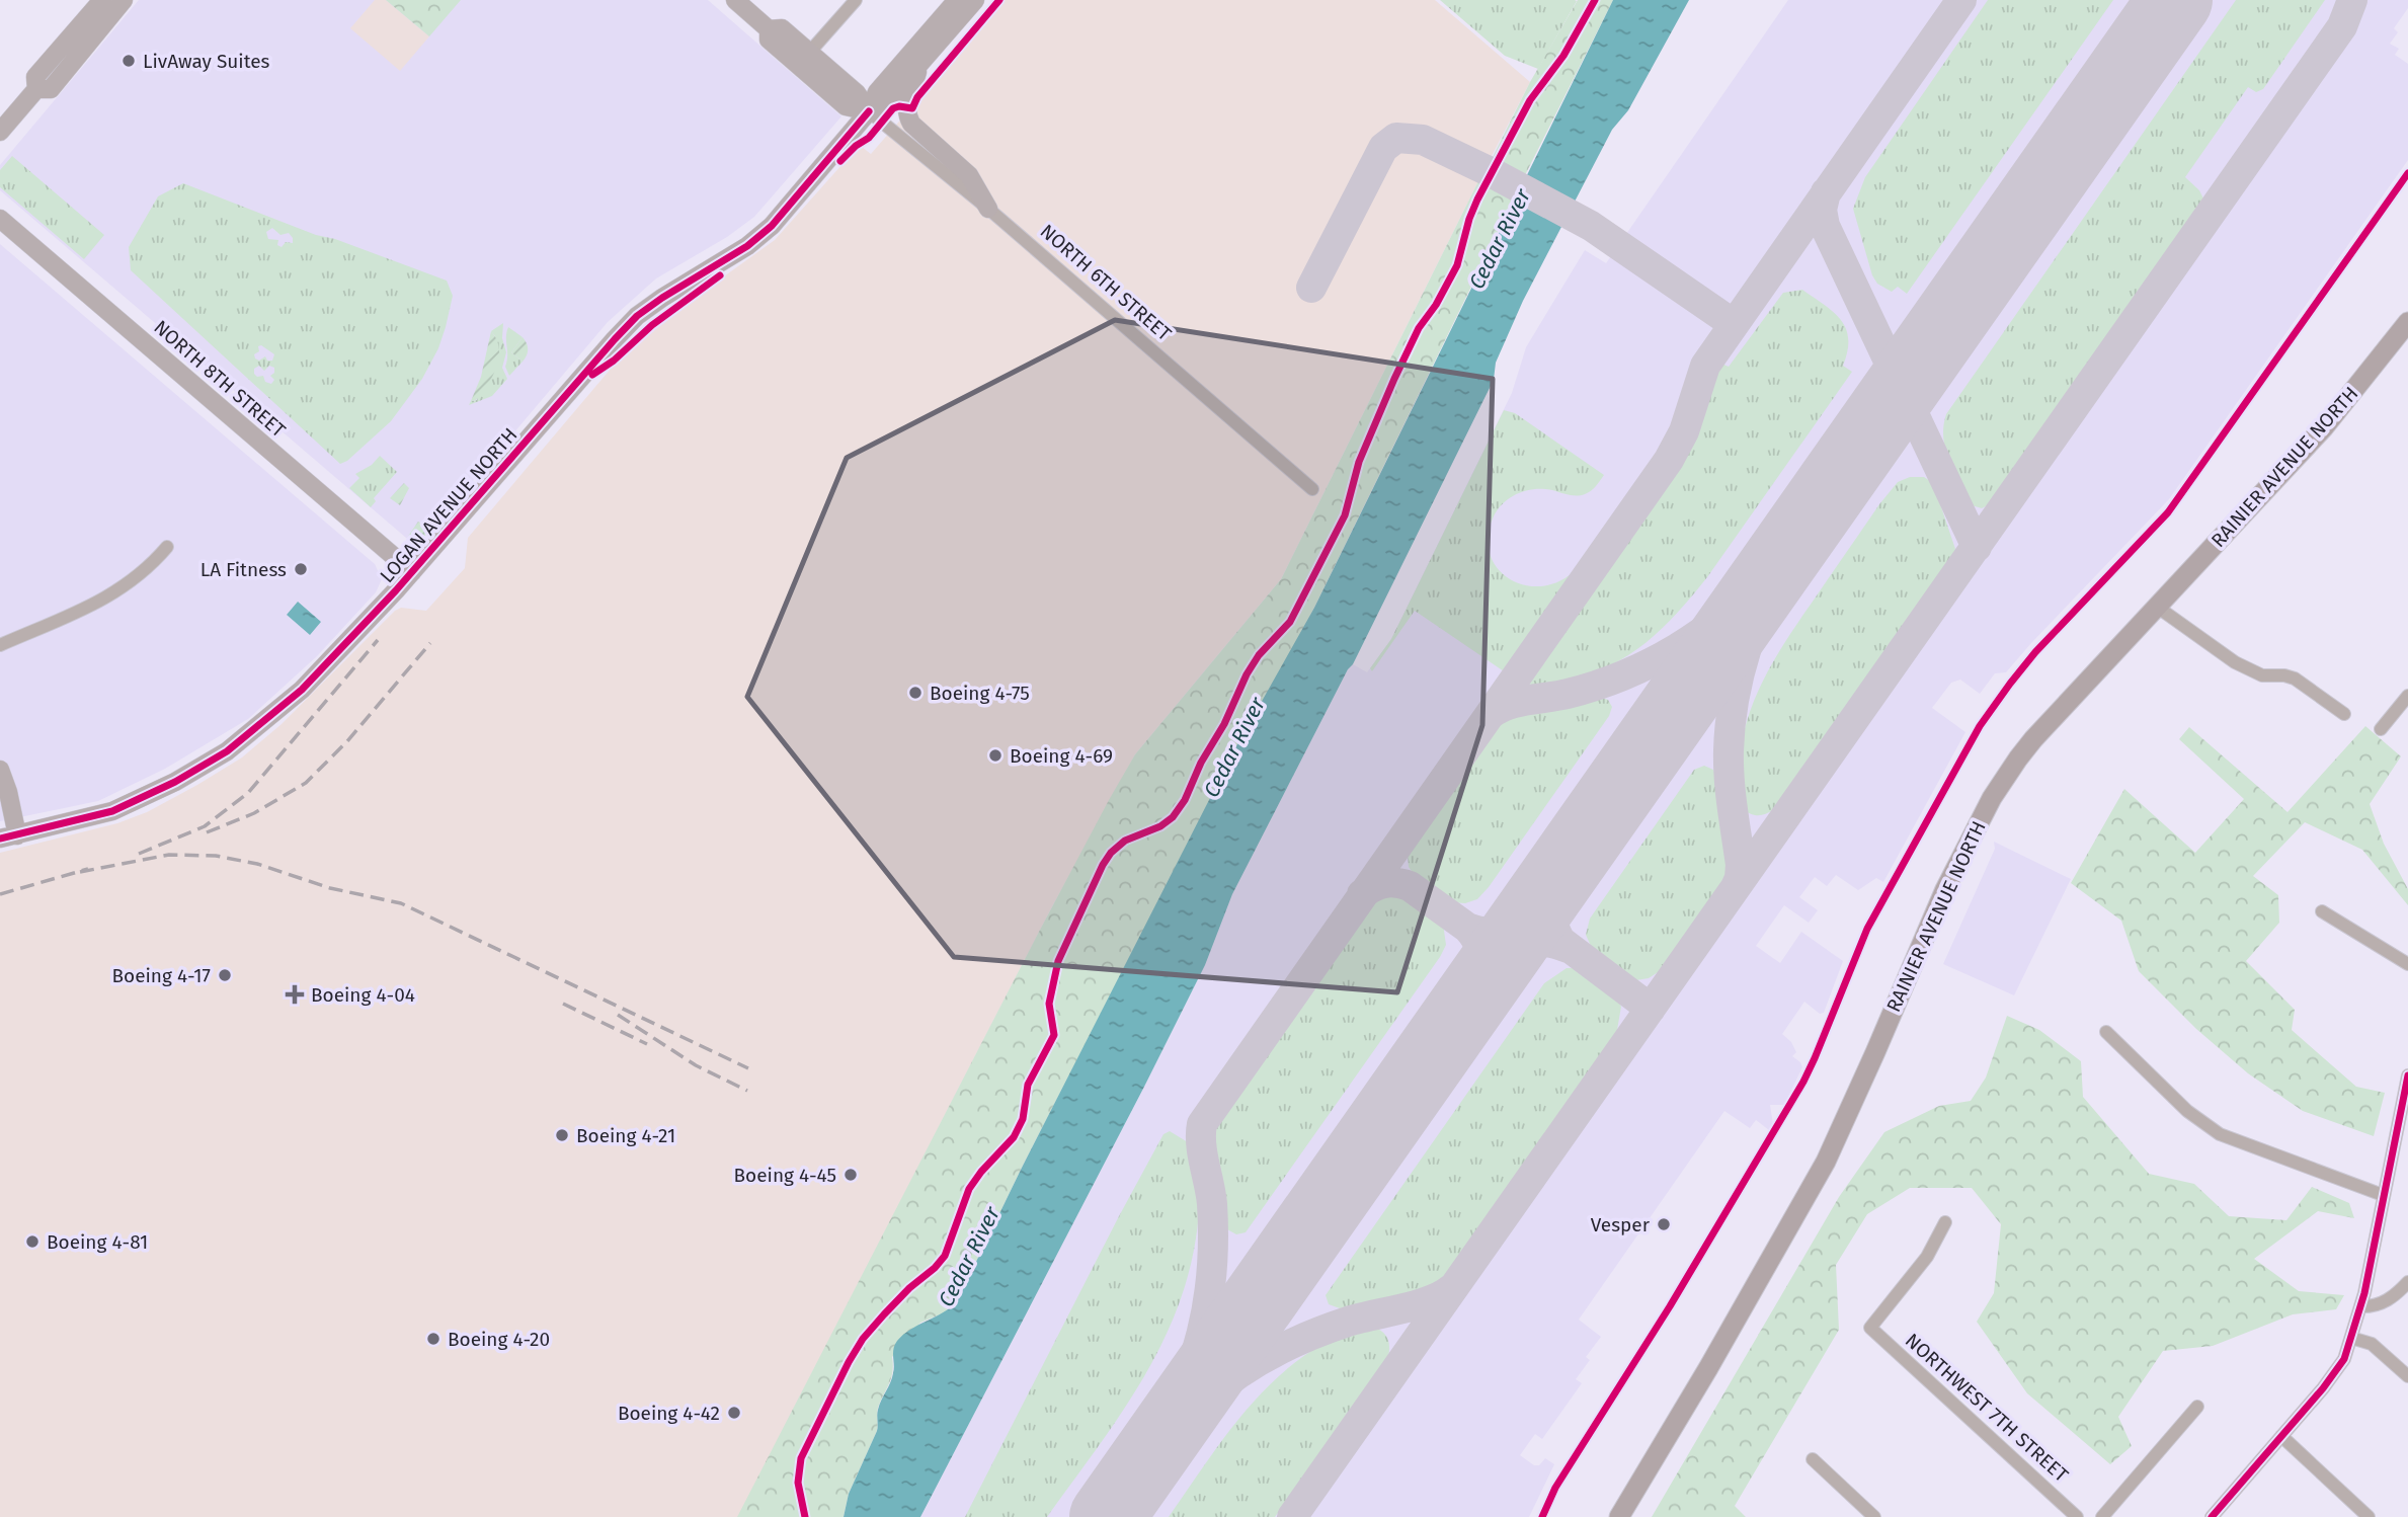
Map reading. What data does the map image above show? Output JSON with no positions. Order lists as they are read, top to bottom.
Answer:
{
  "streets": {
    "main road": [
      "NORTH 6TH STREET",
      "NORTH 8TH STREET",
      "RAINIER AVENUE NORTH",
      "LOGAN AVENUE NORTH"
    ],
    "street": ["NORTHWEST 7TH STREET"]
  },
  "crossings": [
    ["NORTH 6TH STREET", "LOGAN AVENUE NORTH"],
    ["NORTH 8TH STREET", "LOGAN AVENUE NORTH"]
  ],
  "water": ["Cedar River"],
  "places": {
    "other": [
      "LivAway Suites",
      "LA Fitness",
      "Boeing 4-75",
      "Boeing 4-69",
      "Boeing 4-17",
      "Boeing 4-21",
      "Boeing 4-45",
      "Vesper",
      "Boeing 4-81",
      "Boeing 4-20",
      "Boeing 4-42"
    ],
    "health": ["Boeing 4-04"]
  }
}
